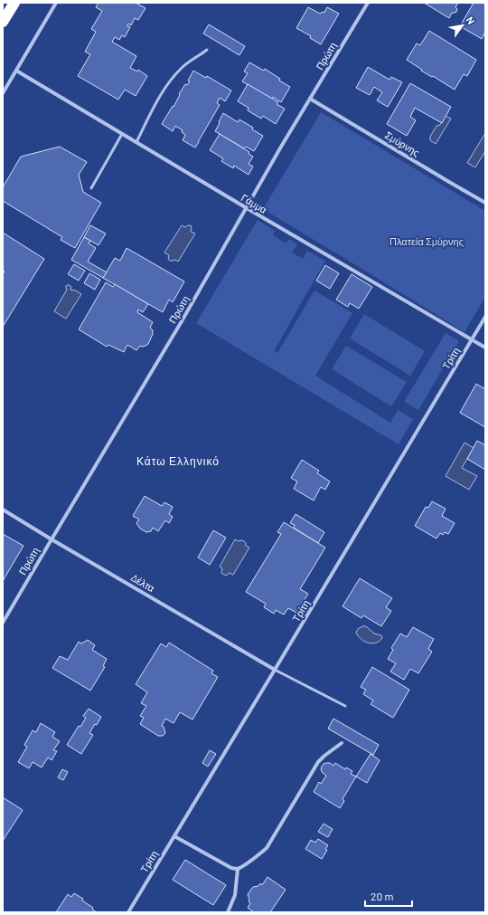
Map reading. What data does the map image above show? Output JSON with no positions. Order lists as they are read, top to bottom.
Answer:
{
  "streets": {
    "street": [
      "Πρώτη",
      "Σμύρνης",
      "Γάμμα",
      "Τρίτη",
      "Δέλτα"
    ]
  },
  "crossings": [
    ["Πρώτη", "Σμύρνης"],
    ["Πρώτη", "Γάμμα"],
    ["Πρώτη", "Δέλτα"],
    ["Γάμμα", "Τρίτη"],
    ["Τρίτη", "Δέλτα"]
  ],
  "districts": ["Κάτω Ελληνικό"],
  "parks": ["Πλατεία Σμύρνης"],
  "scale_bar": "20 m",
  "north": "top right"
}
